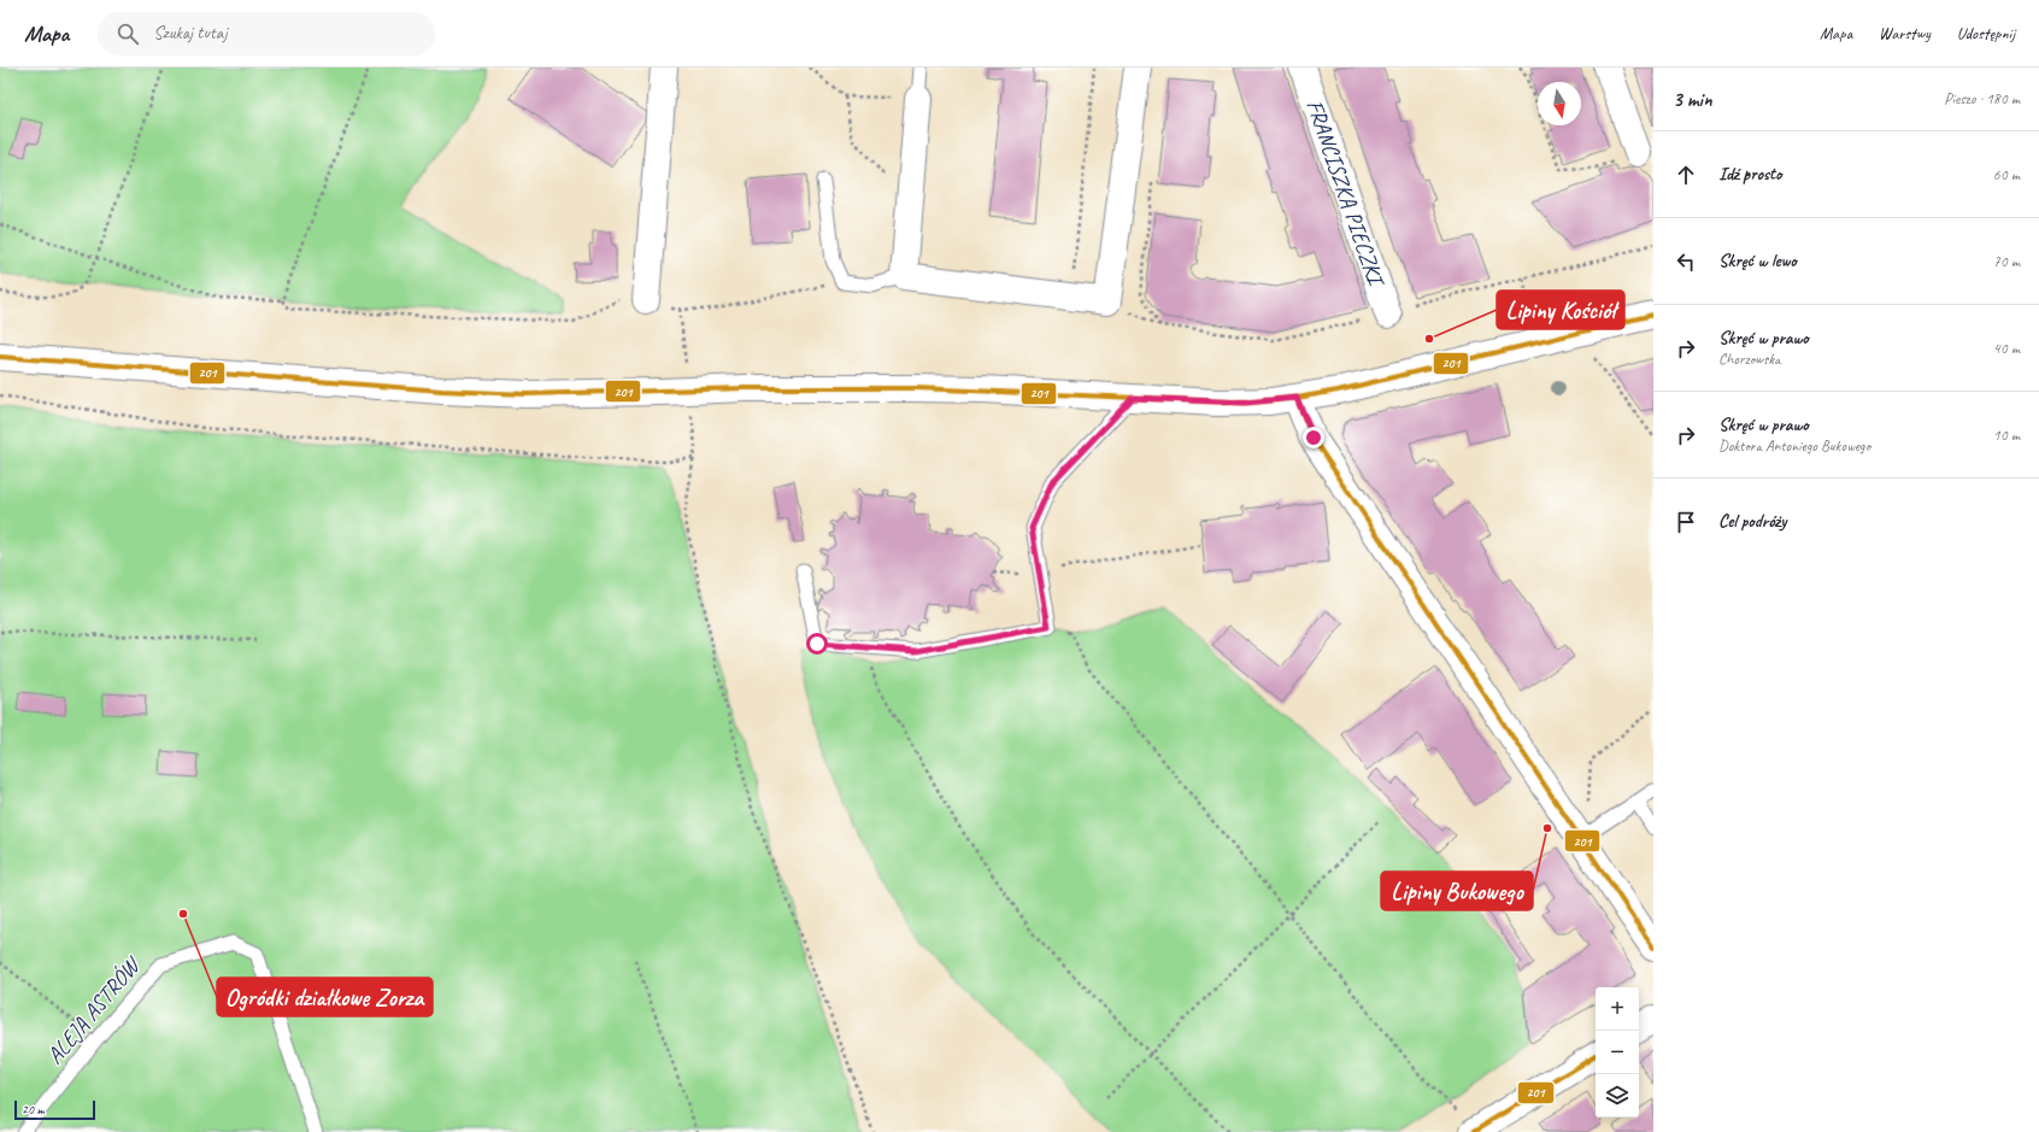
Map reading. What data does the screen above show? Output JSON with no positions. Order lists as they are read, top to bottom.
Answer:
{
  "streets": {
    "street": ["FRANCISZKA PIECZKI"],
    "lane": ["ALEJA ASTRÓW"]
  },
  "places": ["Lipiny Kościół", "Lipiny Bukowego", "Ogródki działkowe Zorza"],
  "lines": ["transit line 201"],
  "scale_bar": "20 m",
  "north": "bottom",
  "page": {
    "header": "Mapa",
    "search": "Szukaj tutaj",
    "nav": ["Mapa", "Warstwy", "Udostępnij"],
    "heading": ["3 min", "Pieszo · 180 m"],
    "list": [
      ["Idź prosto", "60 m"],
      ["Skręć w lewo", "70 m"],
      ["Skręć w prawo", "Chorzowska", "40 m"],
      ["Skręć w prawo", "Doktora Antoniego Bukowego", "10 m"],
      "Cel podróży"
    ],
    "map_buttons": ["+", "−"],
    "scale": "20 m"
  }
}
